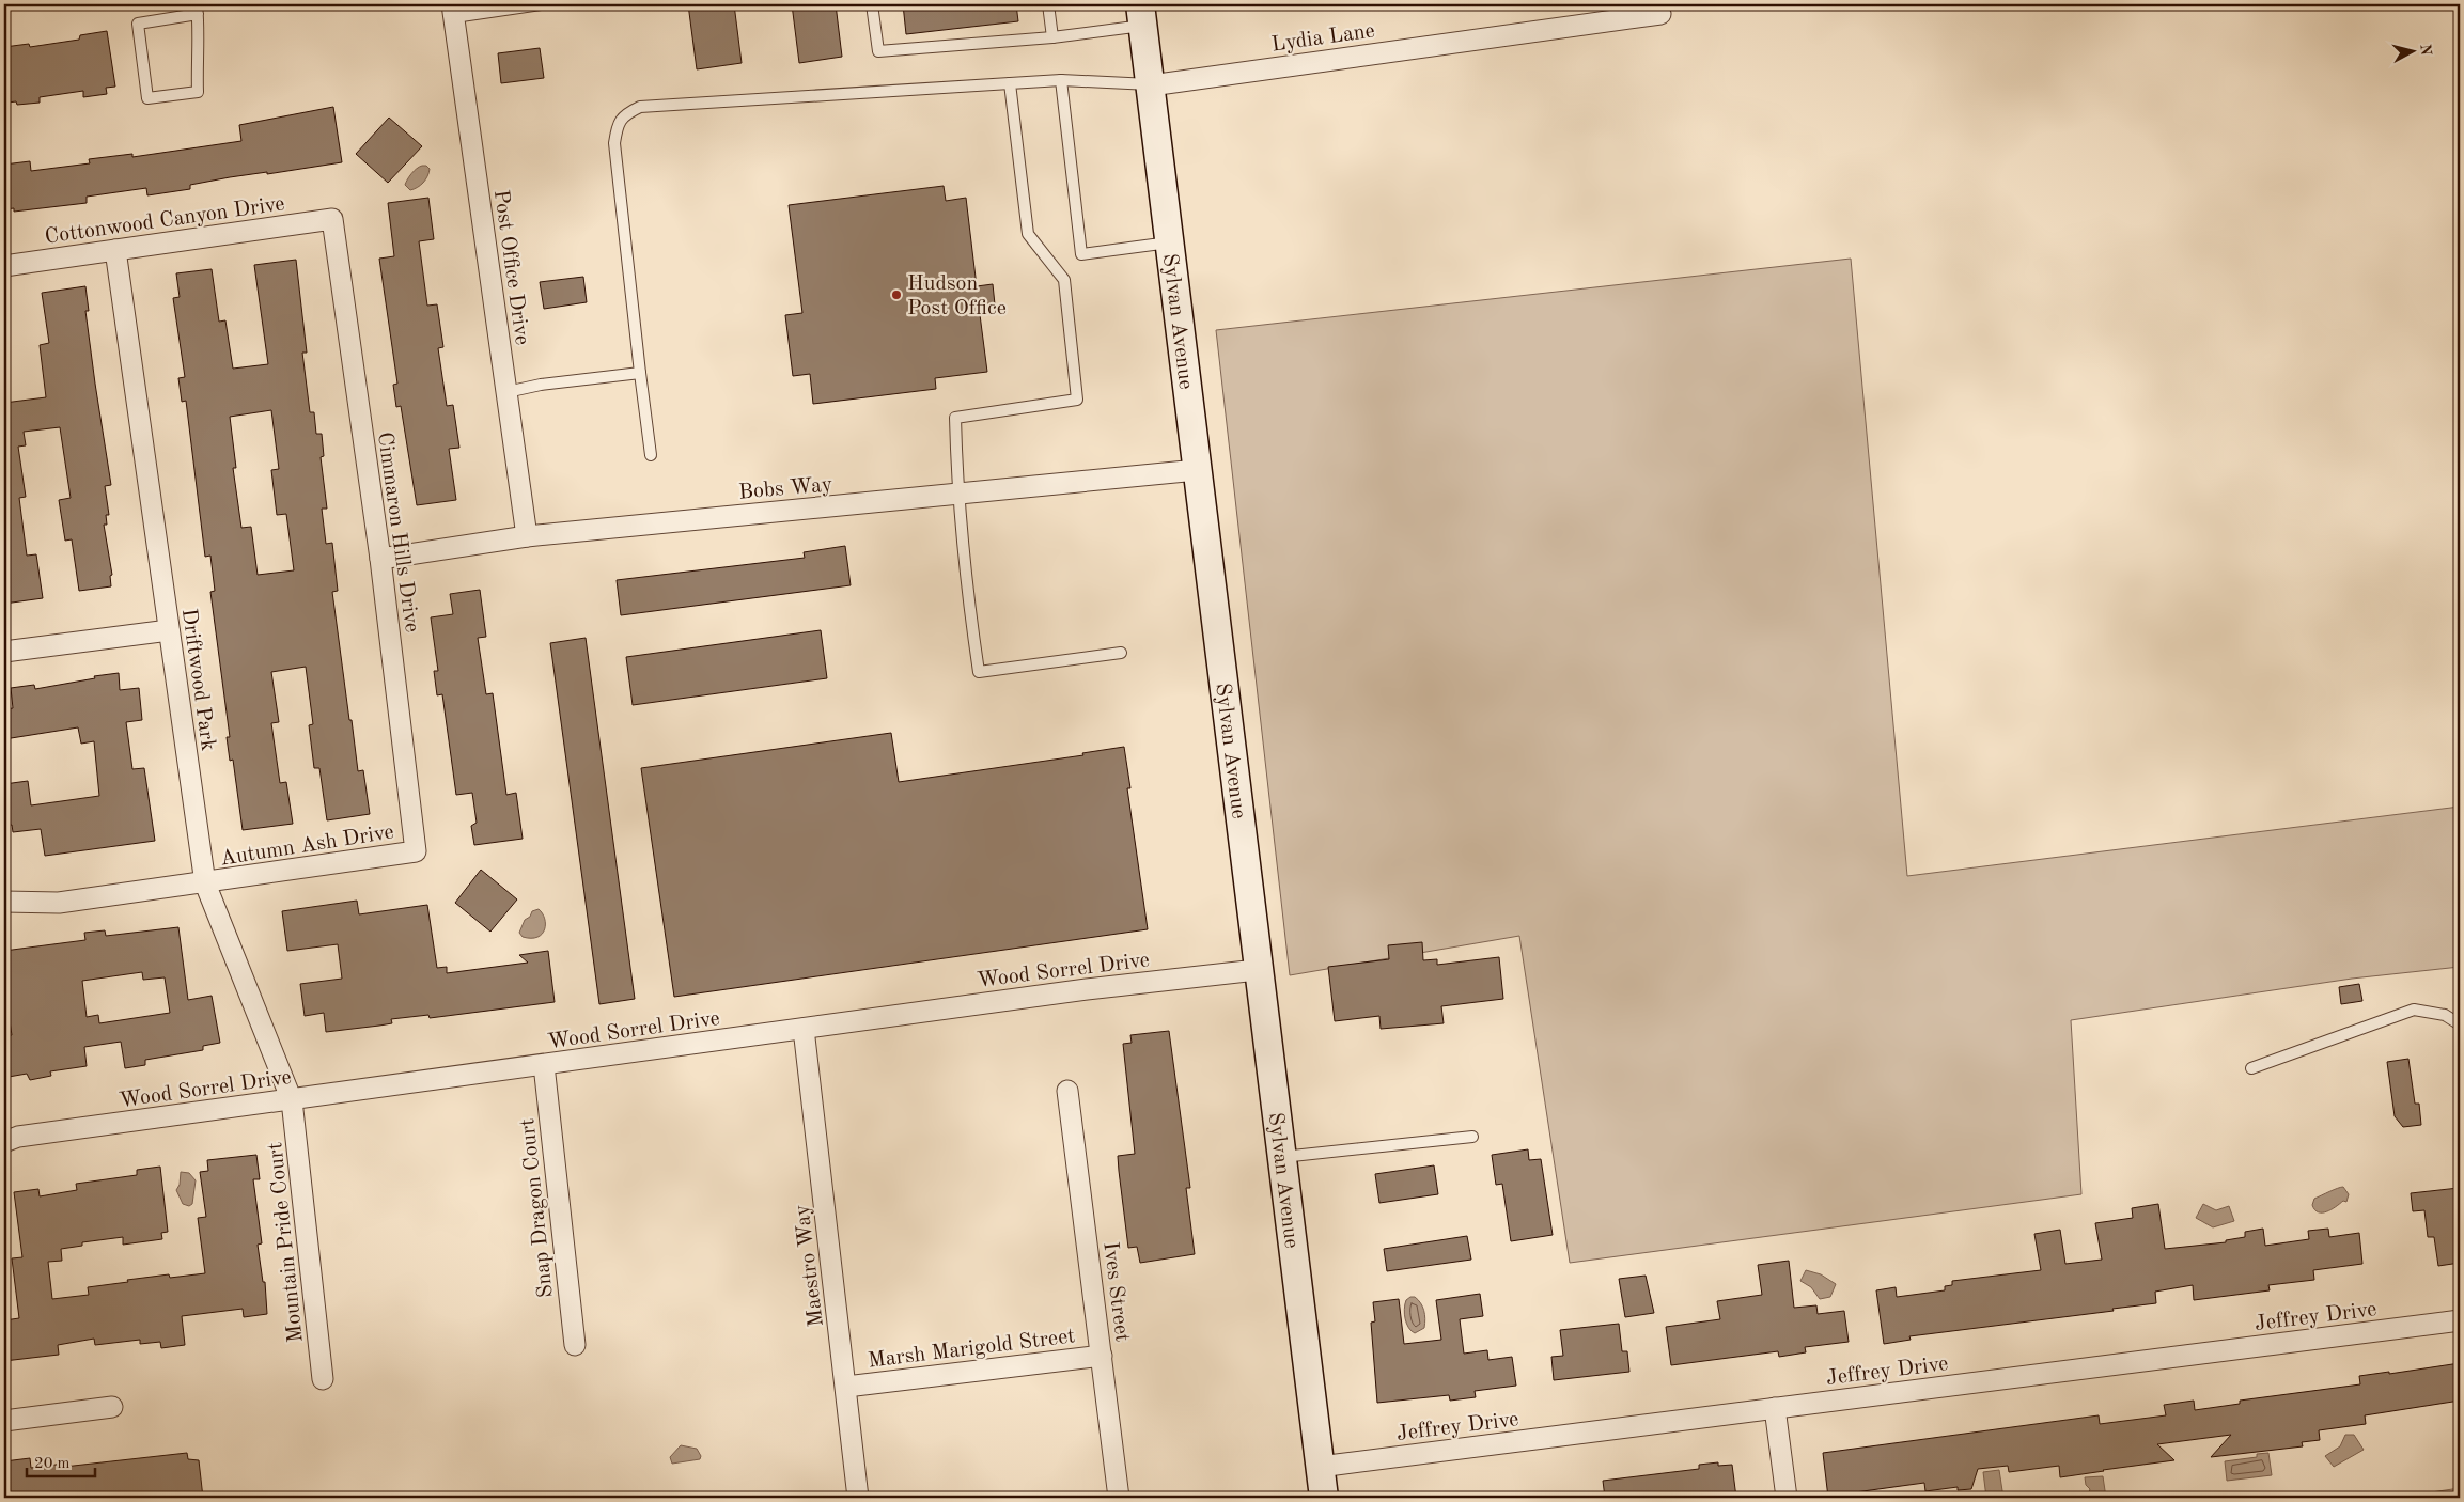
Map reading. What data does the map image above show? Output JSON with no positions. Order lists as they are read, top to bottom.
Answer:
{
  "streets": {
    "main road": ["Sylvan Avenue"],
    "street": [
      "Lydia Lane",
      "Cottonwood Canyon Drive",
      "Post Office Drive",
      "Bobs Way",
      "Cimmaron Hills Drive",
      "Driftwood Park",
      "Autumn Ash Drive",
      "Wood Sorrel Drive",
      "Snap Dragon Court",
      "Mountain Pride Court",
      "Maestro Way",
      "Ives Street",
      "Jeffrey Drive",
      "Marsh Marigold Street"
    ]
  },
  "crossings": [
    ["Lydia Lane", "Sylvan Avenue"],
    ["Cottonwood Canyon Drive", "Cimmaron Hills Drive"],
    ["Cottonwood Canyon Drive", "Driftwood Park"],
    ["Post Office Drive", "Bobs Way"],
    ["Sylvan Avenue", "Bobs Way"],
    ["Sylvan Avenue", "Wood Sorrel Drive"],
    ["Sylvan Avenue", "Jeffrey Drive"],
    ["Bobs Way", "Cimmaron Hills Drive"],
    ["Cimmaron Hills Drive", "Autumn Ash Drive"],
    ["Driftwood Park", "Autumn Ash Drive"],
    ["Driftwood Park", "Wood Sorrel Drive"],
    ["Driftwood Park", "Mountain Pride Court"],
    ["Wood Sorrel Drive", "Snap Dragon Court"],
    ["Wood Sorrel Drive", "Mountain Pride Court"],
    ["Wood Sorrel Drive", "Maestro Way"],
    ["Maestro Way", "Marsh Marigold Street"],
    ["Ives Street", "Marsh Marigold Street"]
  ],
  "places": ["Hudson Post Office"],
  "scale_bar": "20 m",
  "north": "right"
}
